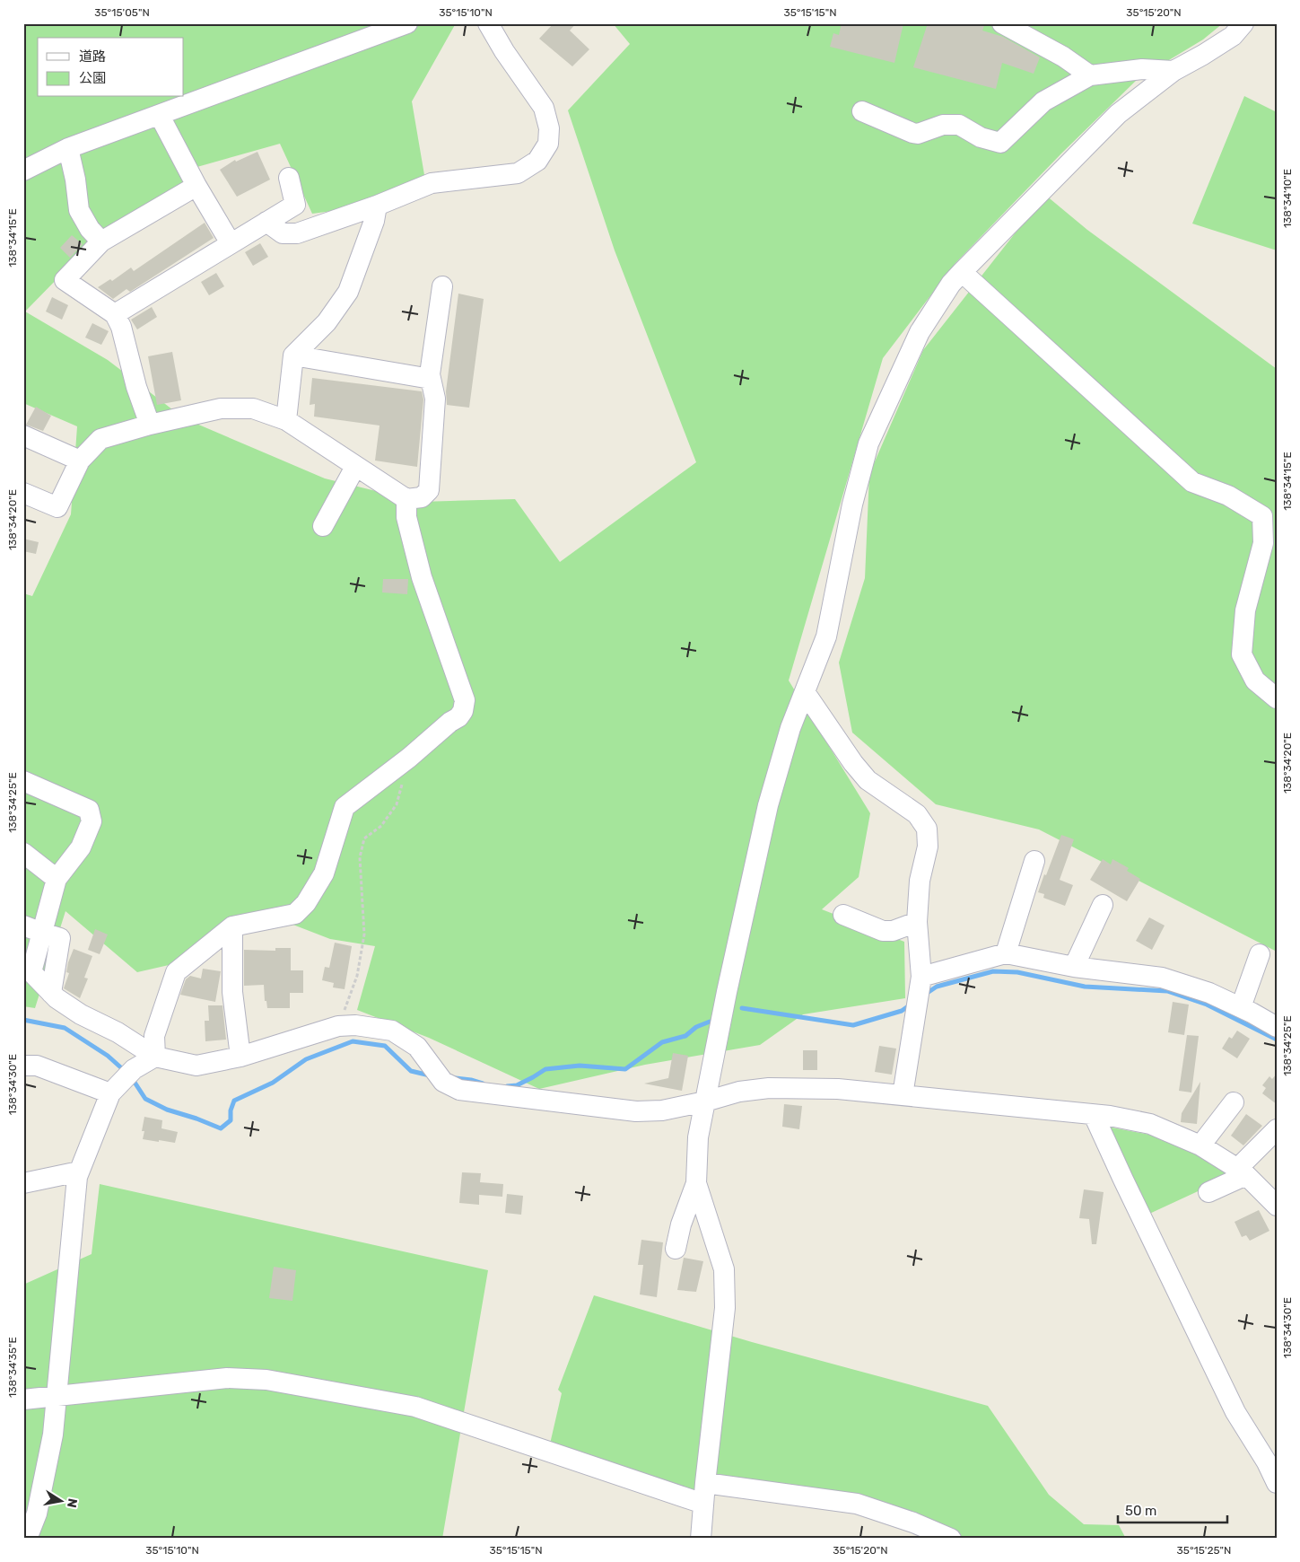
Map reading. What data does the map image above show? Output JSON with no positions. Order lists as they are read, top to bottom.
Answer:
{
  "legend": ["道路", "公園"],
  "scale_bar": "50 m",
  "north": "right",
  "coordinates": [
    "35°15'05\"N",
    "35°15'10\"N",
    "35°15'15\"N",
    "35°15'20\"N",
    "138°34'10\"E",
    "138°34'15\"E",
    "138°34'20\"E",
    "138°34'25\"E",
    "138°34'30\"E",
    "138°34'35\"E",
    "35°15'25\"N"
  ]
}
